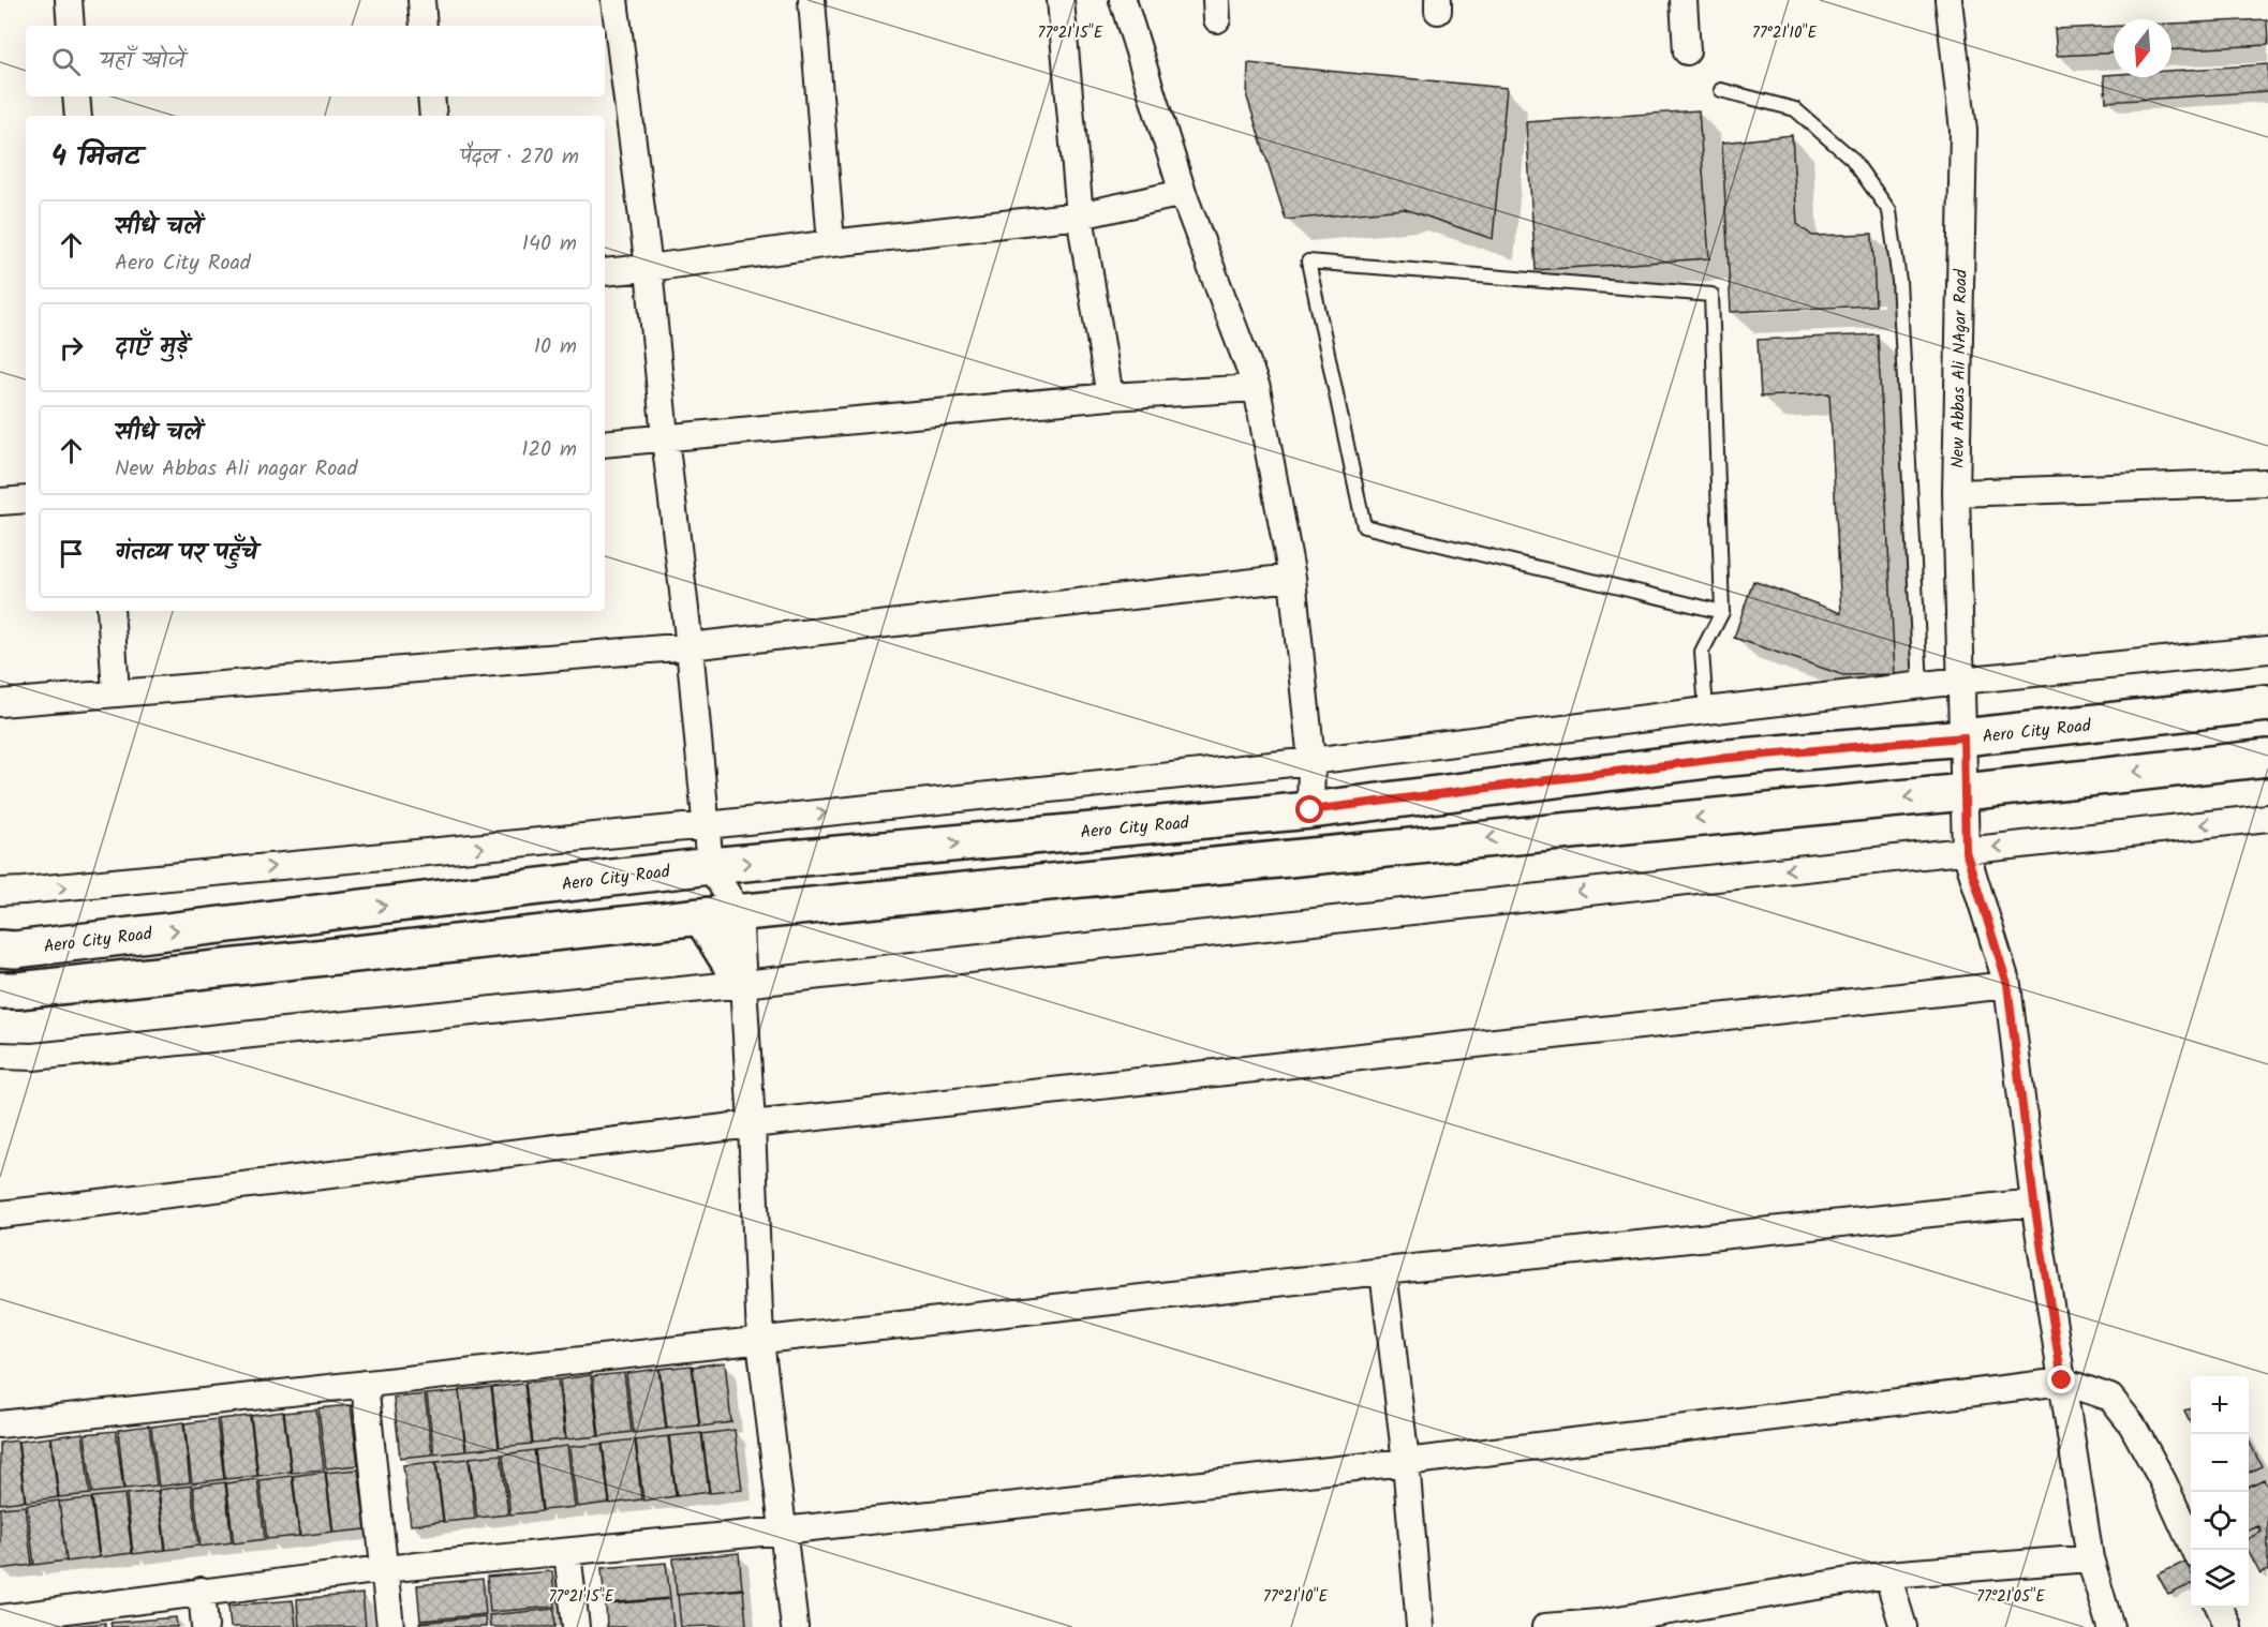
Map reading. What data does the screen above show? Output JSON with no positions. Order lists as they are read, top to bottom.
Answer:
{
  "streets": {
    "street": ["New Abbas Ali NAgar Road", "Aero City Road"]
  },
  "crossings": [
    ["New Abbas Ali NAgar Road", "Aero City Road"]
  ],
  "north": "bottom",
  "page": {
    "search": "यहाँ खोजें",
    "heading": ["4 मिनट", "पैदल · 270 m"],
    "list": [
      ["सीधे चलें", "Aero City Road", "140 m"],
      ["दाएँ मुड़ें", "10 m"],
      ["सीधे चलें", "New Abbas Ali nagar Road", "120 m"],
      "गंतव्य पर पहुँचे"
    ],
    "map_buttons": ["+", "−"]
  },
  "coordinates": ["77°21'15\"E", "77°21'10\"E", "77°21'05\"E"]
}
